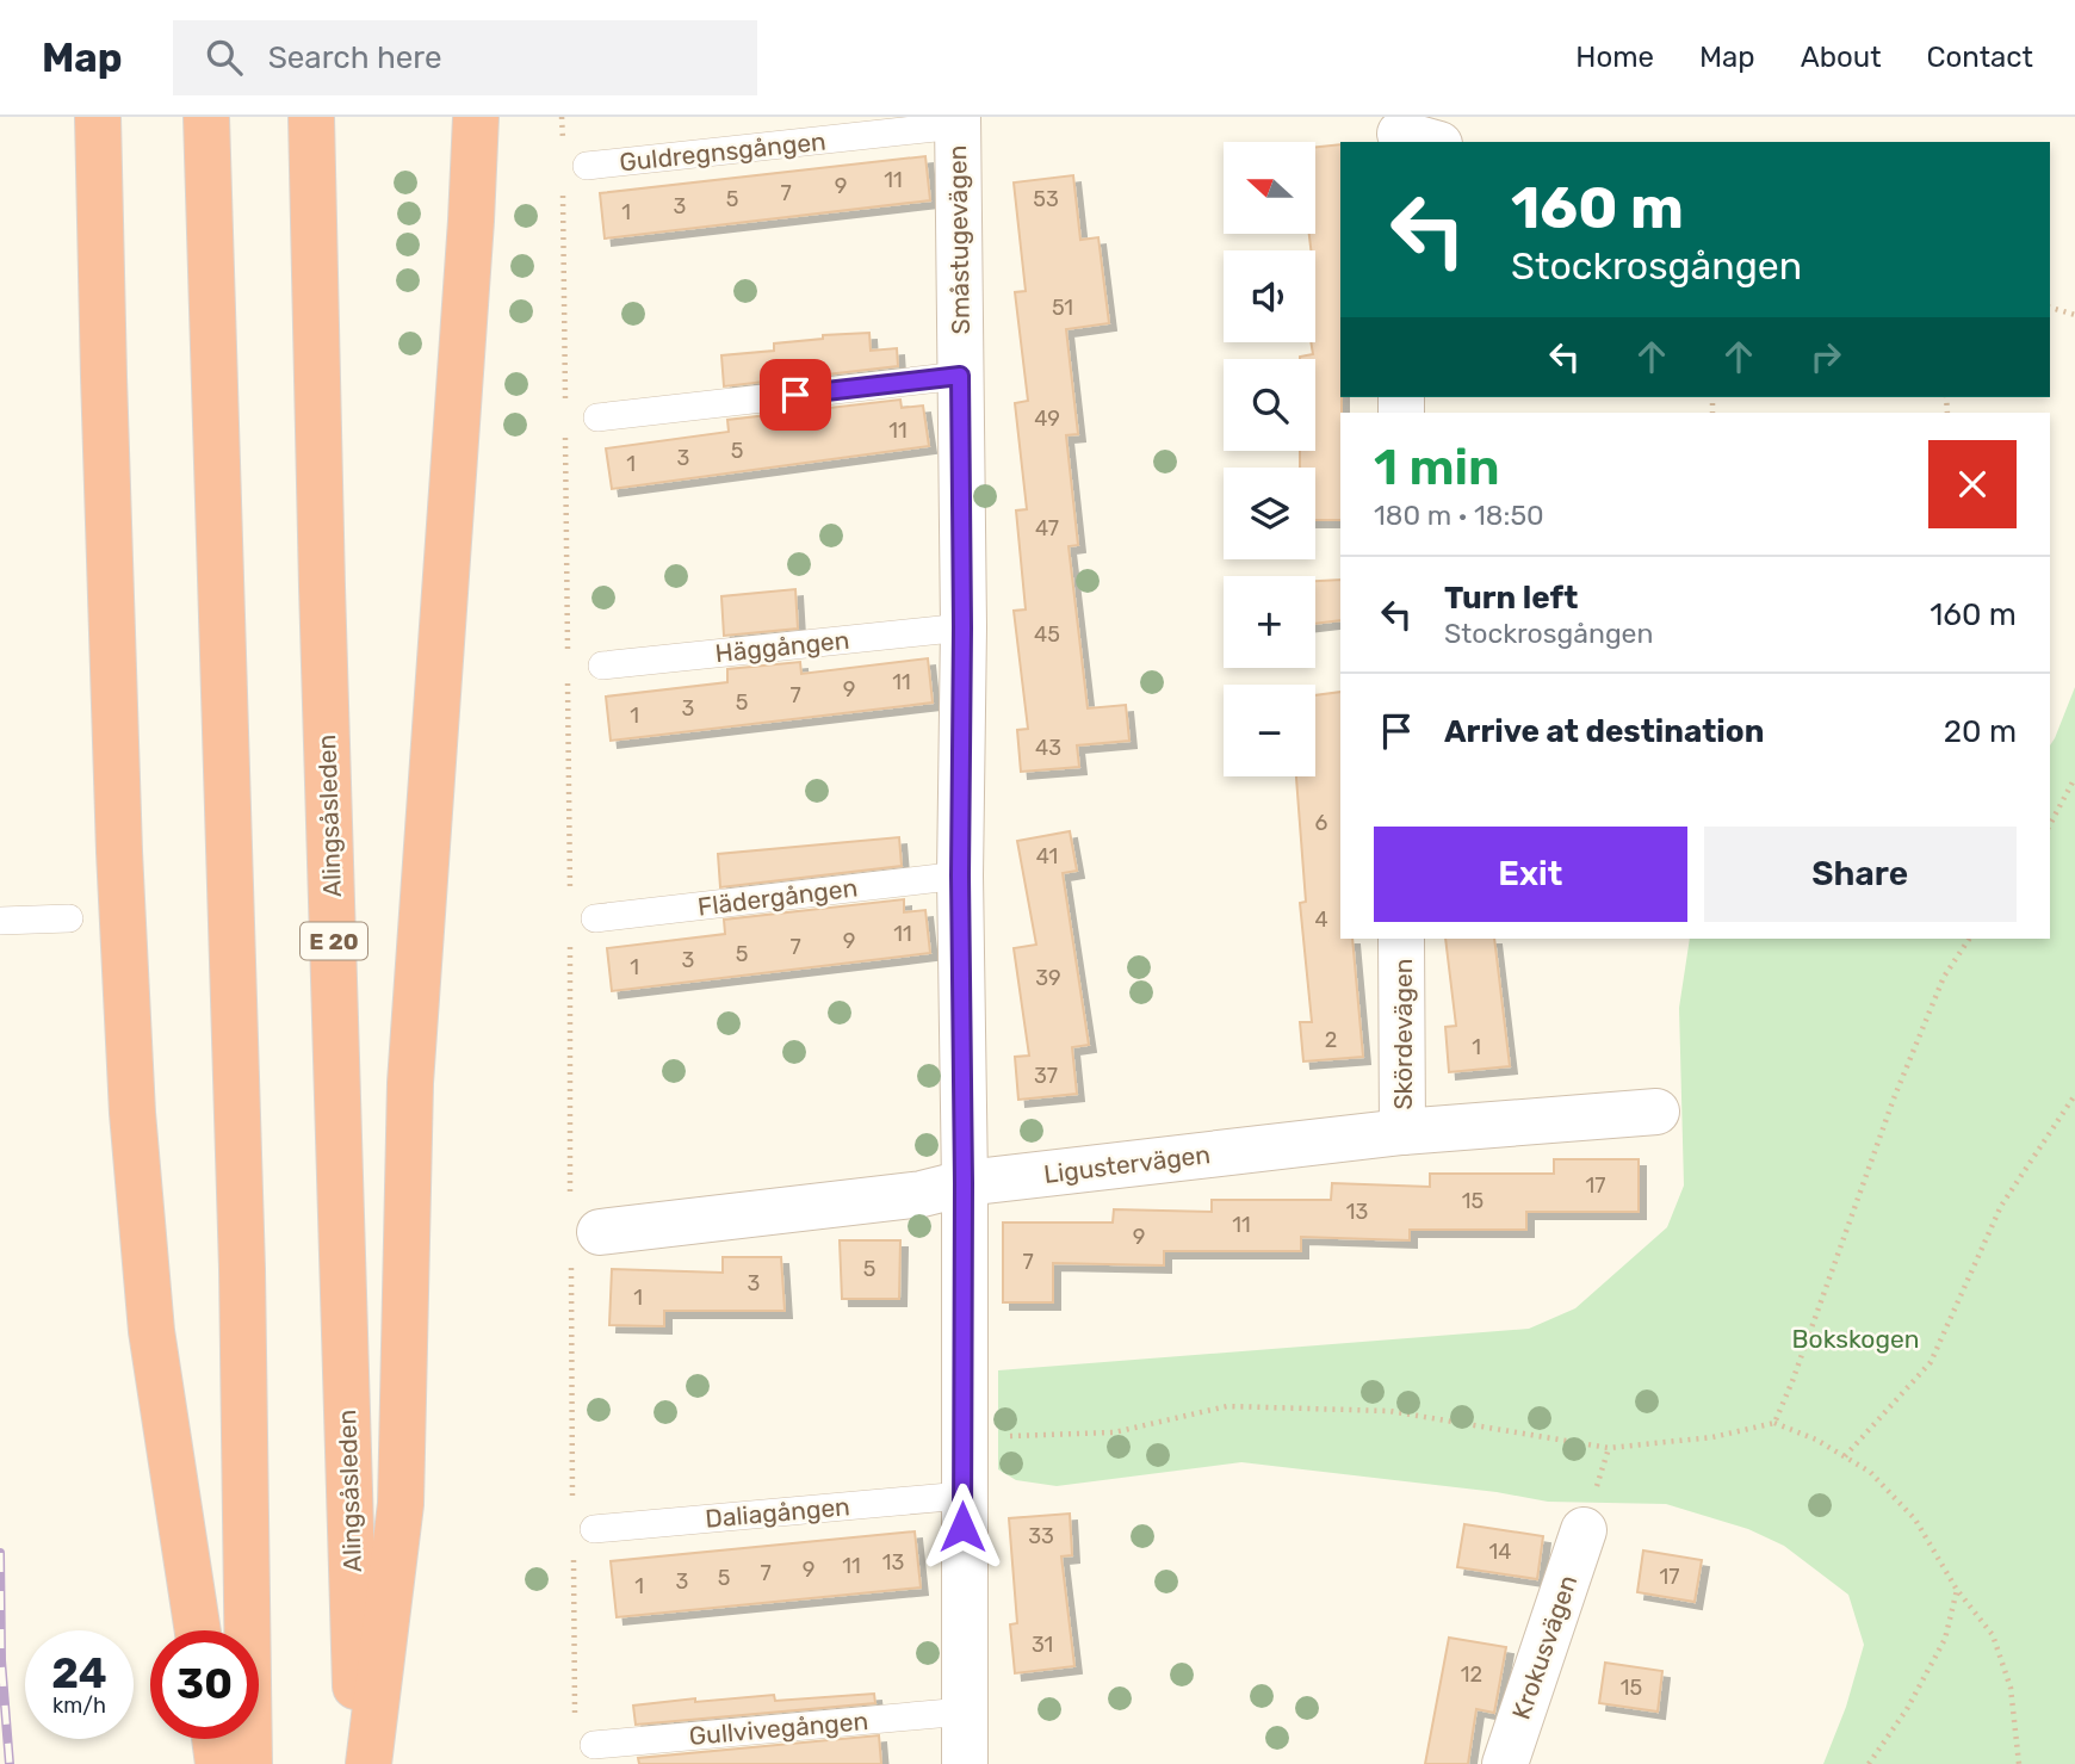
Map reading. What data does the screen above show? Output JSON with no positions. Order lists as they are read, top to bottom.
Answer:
{
  "streets": {
    "highway": ["Alingsåsleden", "E 20"],
    "street": [
      "Småstugevägen",
      "Skördevägen",
      "Ligustervägen",
      "Krokusvägen"
    ],
    "lane": [
      "Guldregnsgången",
      "Häggången",
      "Flädergången",
      "Daliagången",
      "Gullvivegången"
    ]
  },
  "crossings": [
    ["Guldregnsgången", "Småstugevägen"],
    ["Småstugevägen", "Häggången"],
    ["Småstugevägen", "Flädergången"],
    ["Småstugevägen", "Ligustervägen"],
    ["Småstugevägen", "Daliagången"],
    ["Småstugevägen", "Gullvivegången"],
    ["Skördevägen", "Ligustervägen"]
  ],
  "parks": ["Bokskogen"],
  "house_numbers": [
    "11",
    "9",
    "7",
    "5",
    "53",
    "3",
    "1",
    "51",
    "49",
    "11",
    "5",
    "3",
    "1",
    "47",
    "45",
    "11",
    "9",
    "7",
    "5",
    "3",
    "1",
    "43",
    "6",
    "41",
    "4",
    "11",
    "9",
    "7",
    "5",
    "3",
    "1",
    "39",
    "2",
    "1",
    "37",
    "17",
    "15",
    "13",
    "11",
    "9",
    "7",
    "5",
    "3",
    "1",
    "33",
    "14",
    "13",
    "11",
    "9",
    "7",
    "17",
    "5",
    "3",
    "1",
    "31",
    "12",
    "15"
  ],
  "north": "left",
  "page": {
    "header": "Map",
    "search": "Search here",
    "nav": [
      "Home",
      "Map",
      "About",
      "Contact"
    ],
    "map_buttons": ["+", "−"],
    "turn": ["160 m", "Stockrosgången"],
    "heading": ["1 min", "180 m · 18:50"],
    "list": [
      {
        "name": "Turn left",
        "note": "Stockrosgången",
        "value": "160 m"
      },
      {
        "name": "Arrive at destination",
        "value": "20 m"
      }
    ],
    "buttons": ["Exit", "Share"],
    "speed": "24 km/h",
    "limit": "30"
  }
}
